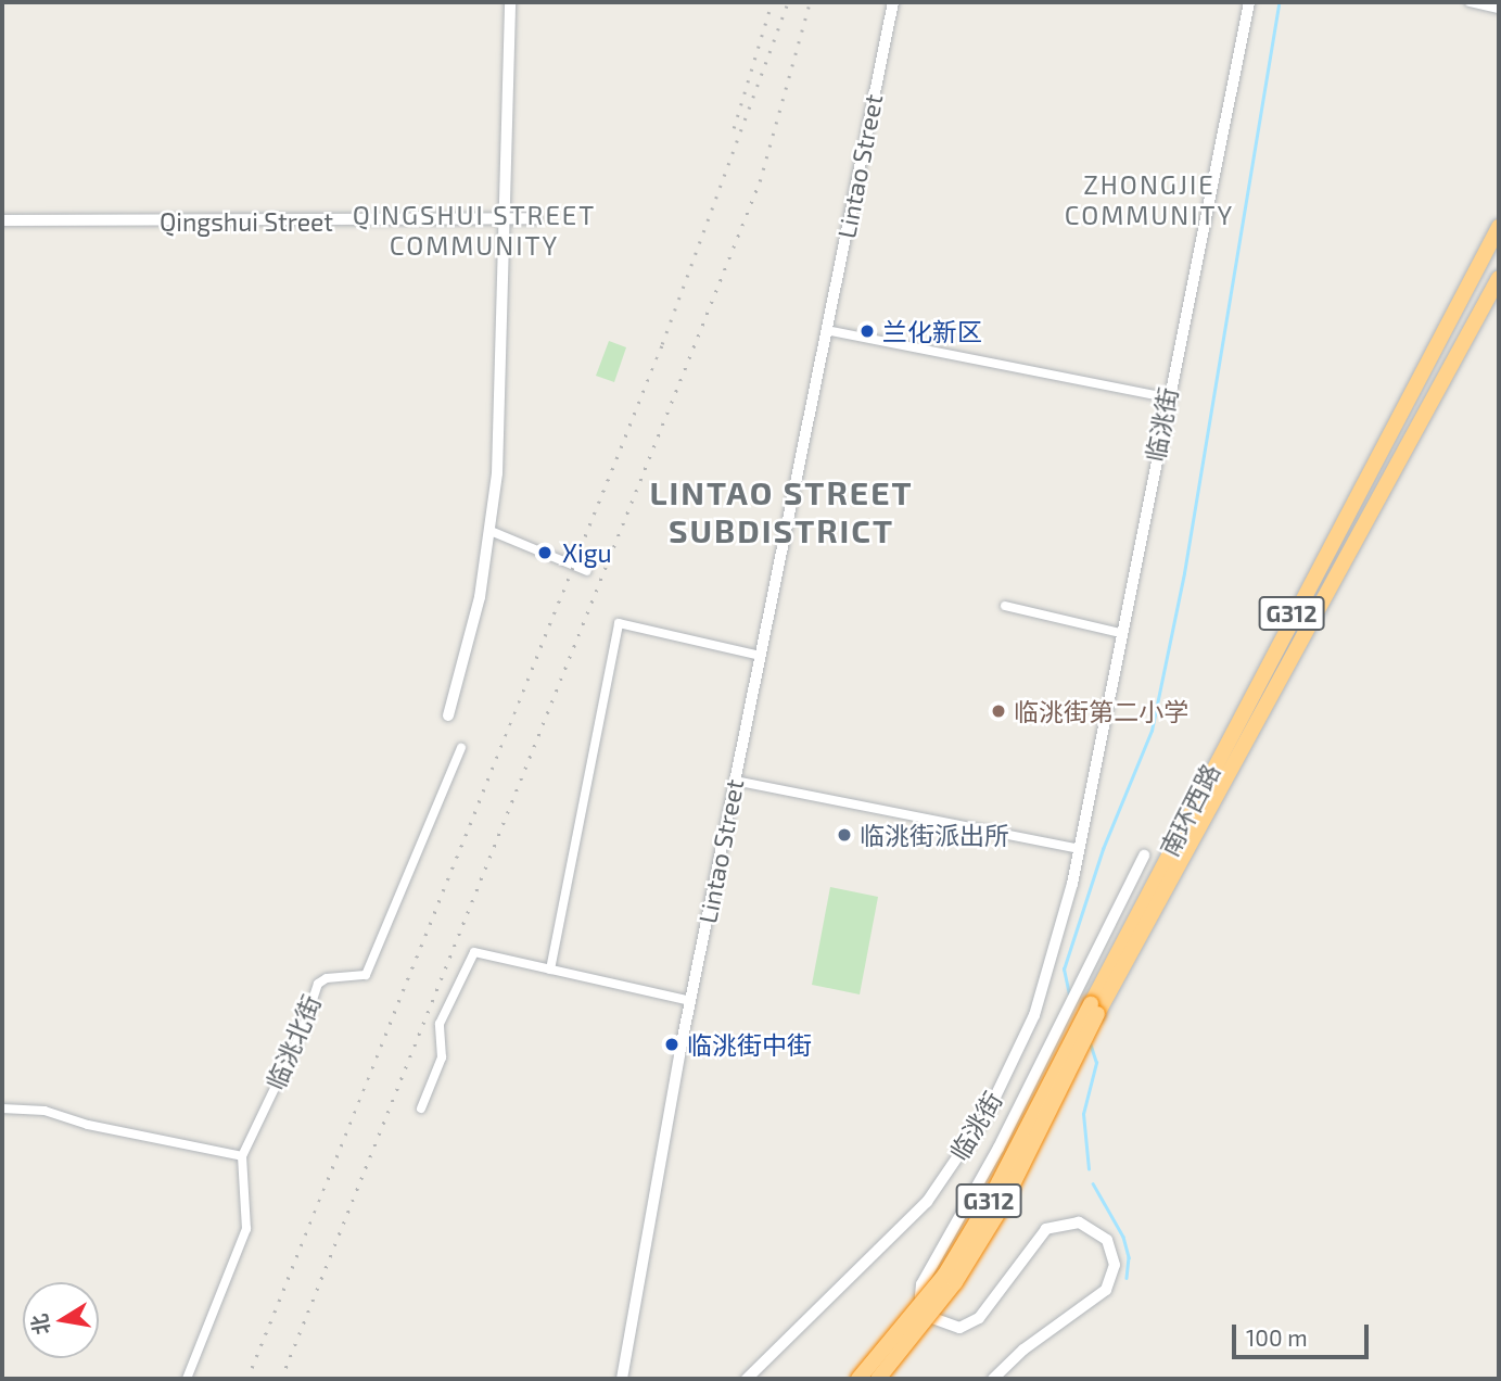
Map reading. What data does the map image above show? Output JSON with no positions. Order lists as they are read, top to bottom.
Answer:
{
  "streets": {
    "highway": ["G312", "南环西路"],
    "street": [
      "Lintao Street",
      "Qingshui Street",
      "临洮街",
      "临洮北街"
    ]
  },
  "districts": ["ZHONGJIE COMMUNITY", "QINGSHUI STREET COMMUNITY", "LINTAO STREET SUBDISTRICT"],
  "places": [
    "兰化新区",
    "Xigu",
    "临洮街第二小学",
    "临洮街派出所",
    "临洮街中街"
  ],
  "scale_bar": "100 m",
  "north": "left"
}
